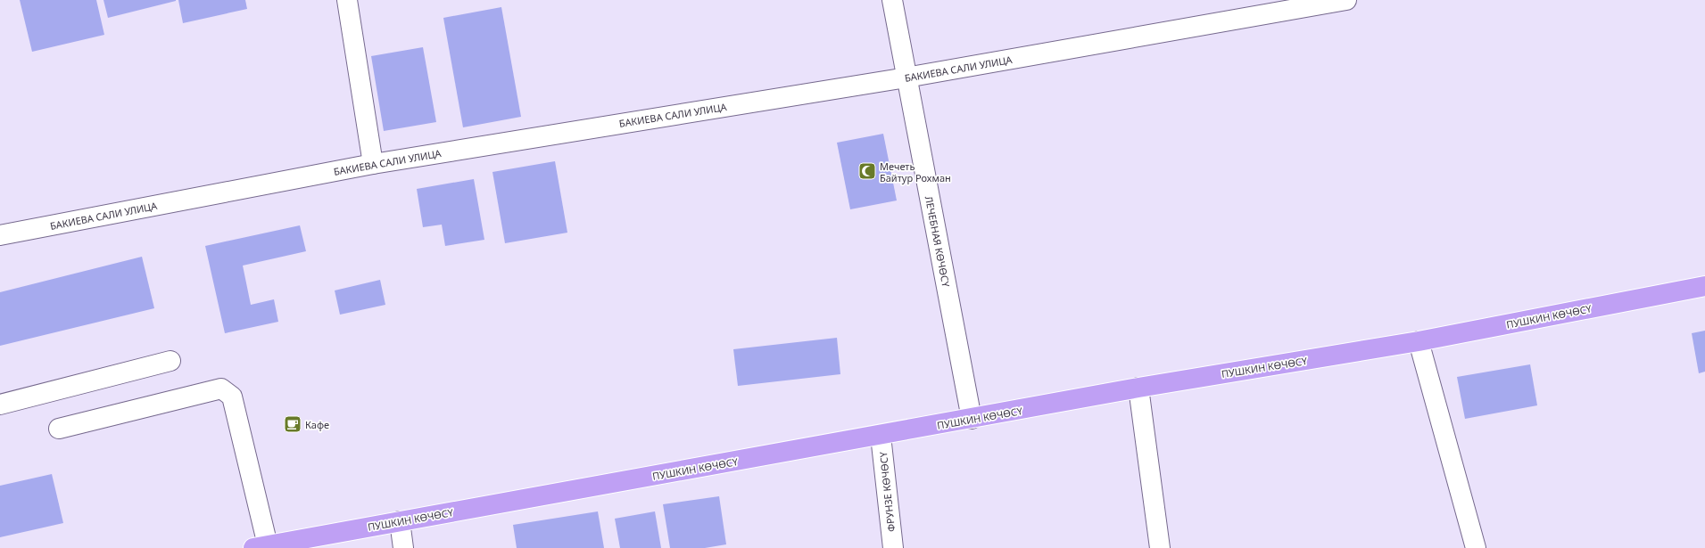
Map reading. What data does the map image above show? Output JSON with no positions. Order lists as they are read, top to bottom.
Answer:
{
  "streets": {
    "highway": ["ПУШКИН КӨЧӨСҮ"],
    "street": ["БАКИЕВА САЛИ УЛИЦА", "ЛЕЧЕБНАЯ КӨЧӨСҮ", "ФРУНЗЕ КӨЧӨСҮ"]
  },
  "crossings": [
    ["БАКИЕВА САЛИ УЛИЦА", "ЛЕЧЕБНАЯ КӨЧӨСҮ"],
    ["ЛЕЧЕБНАЯ КӨЧӨСҮ", "ПУШКИН КӨЧӨСҮ"],
    ["ПУШКИН КӨЧӨСҮ", "ФРУНЗЕ КӨЧӨСҮ"]
  ],
  "places": {
    "mosque": ["Мечеть Байтур Рохман"],
    "cafe": ["Кафе"]
  }
}
